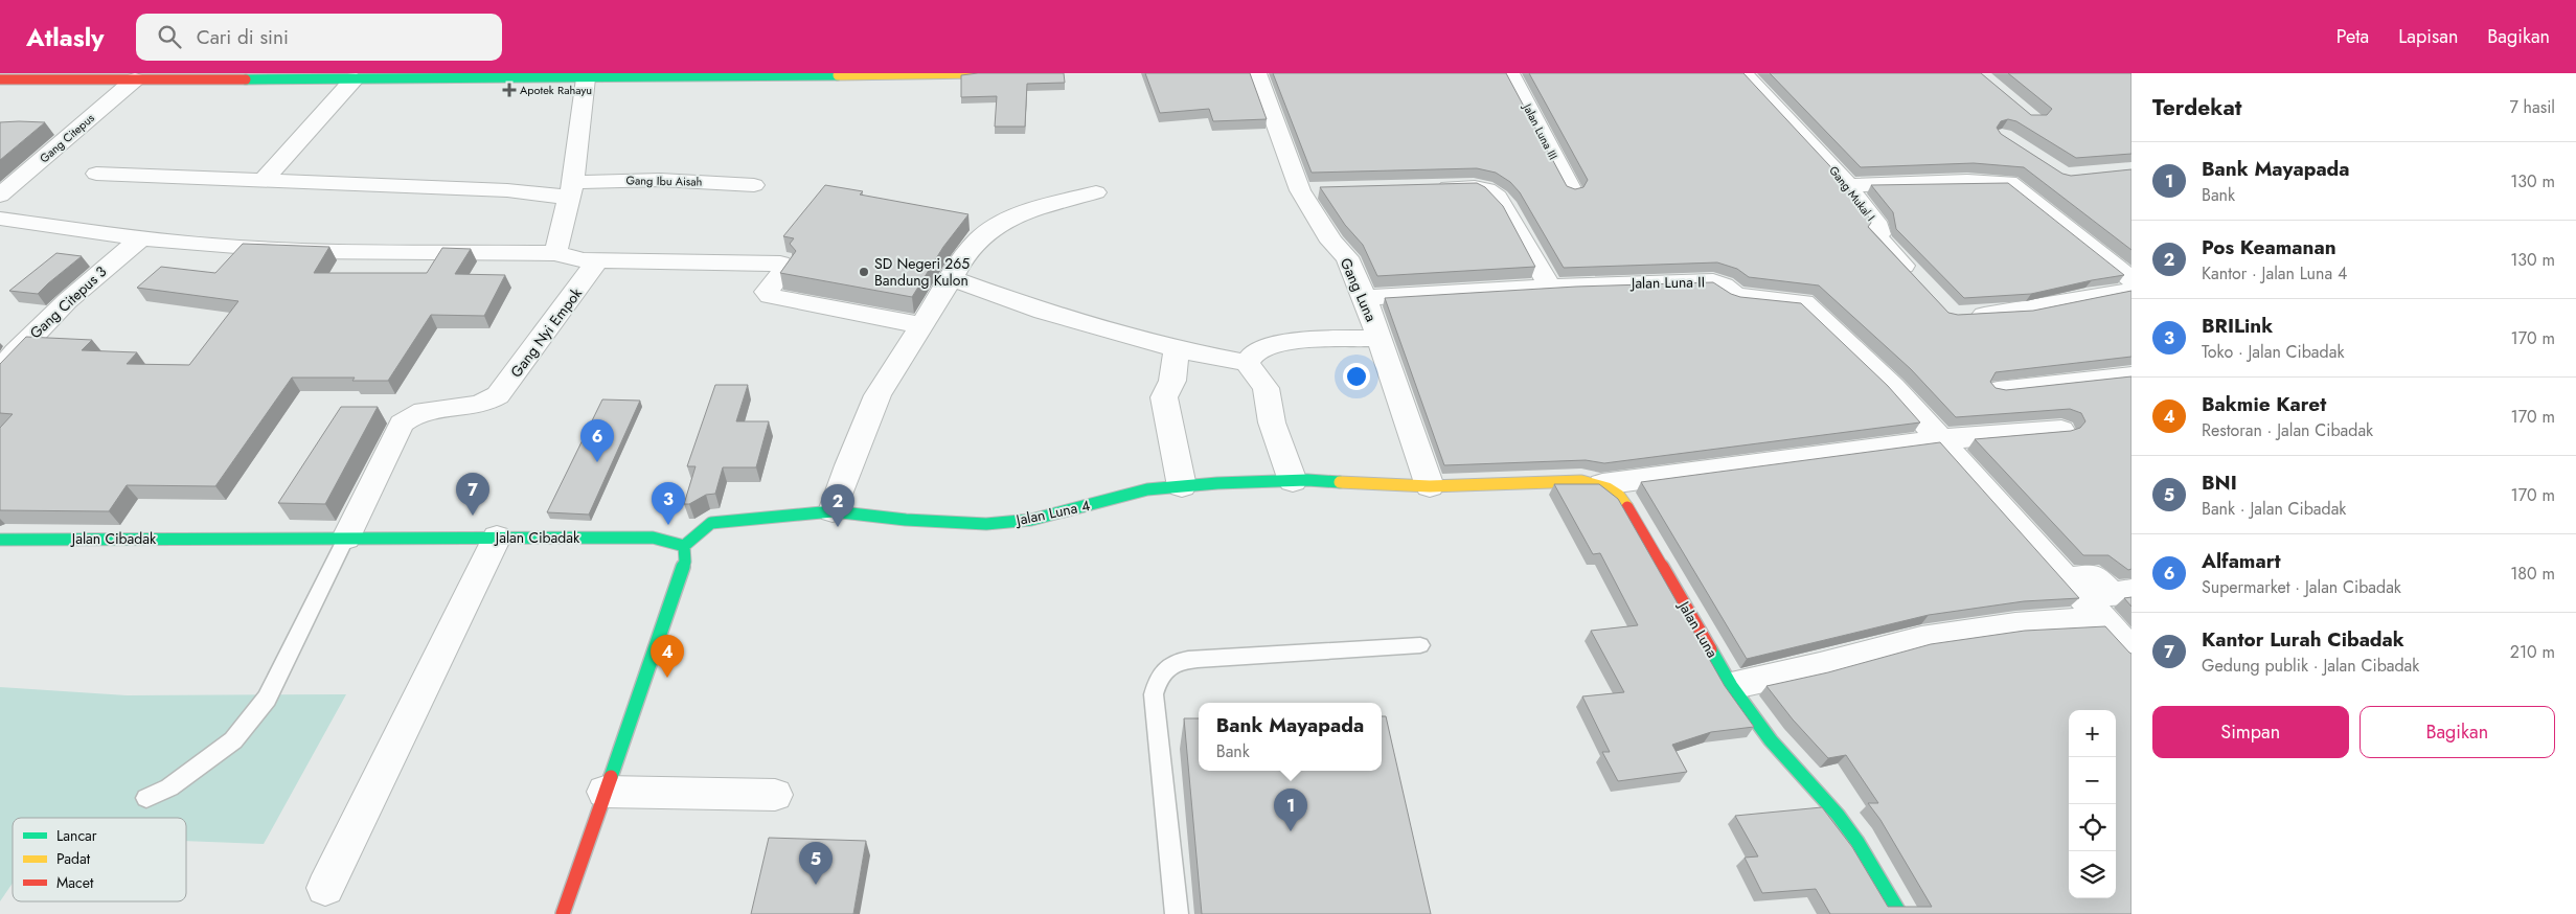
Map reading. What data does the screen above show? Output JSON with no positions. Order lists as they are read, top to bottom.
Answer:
{
  "streets": {
    "street": [
      "Jalan Luna III",
      "Gang Citepus",
      "Gang Ibu Aisah",
      "Gang Mukal I",
      "Jalan Luna II",
      "Gang Luna",
      "Gang Citepus 3",
      "Gang Nyi Empok",
      "Jalan Luna 4",
      "Jalan Cibadak",
      "Jalan Luna"
    ]
  },
  "crossings": [
    ["Jalan Luna II", "Gang Luna"],
    ["Gang Luna", "Jalan Luna 4"],
    ["Gang Nyi Empok", "Jalan Cibadak"],
    ["Jalan Luna 4", "Jalan Cibadak"]
  ],
  "places": {
    "health": ["Apotek Rahayu"],
    "other": ["SD Negeri 265 Bandung Kulon"]
  },
  "legend": ["Lancar", "Padat", "Macet"],
  "page": {
    "header": "Atlasly",
    "search": "Cari di sini",
    "nav": ["Peta", "Lapisan", "Bagikan"],
    "heading": ["Terdekat", "7 hasil"],
    "list": [
      {
        "mark": "1",
        "name": "Bank Mayapada",
        "note": "Bank",
        "value": "130 m"
      },
      {
        "mark": "2",
        "name": "Pos Keamanan",
        "note": "Kantor · Jalan Luna 4",
        "value": "130 m"
      },
      {
        "mark": "3",
        "name": "BRILink",
        "note": "Toko · Jalan Cibadak",
        "value": "170 m"
      },
      {
        "mark": "4",
        "name": "Bakmie Karet",
        "note": "Restoran · Jalan Cibadak",
        "value": "170 m"
      },
      {
        "mark": "5",
        "name": "BNI",
        "note": "Bank · Jalan Cibadak",
        "value": "170 m"
      },
      {
        "mark": "6",
        "name": "Alfamart",
        "note": "Supermarket · Jalan Cibadak",
        "value": "180 m"
      },
      {
        "mark": "7",
        "name": "Kantor Lurah Cibadak",
        "note": "Gedung publik · Jalan Cibadak",
        "value": "210 m"
      }
    ],
    "pins": [
      "6",
      "7",
      "3",
      "2",
      "4",
      "1",
      "5"
    ],
    "buttons": ["Simpan", "Bagikan"],
    "popup": ["Bank Mayapada", "Bank"],
    "map_buttons": ["+", "−"]
  }
}
